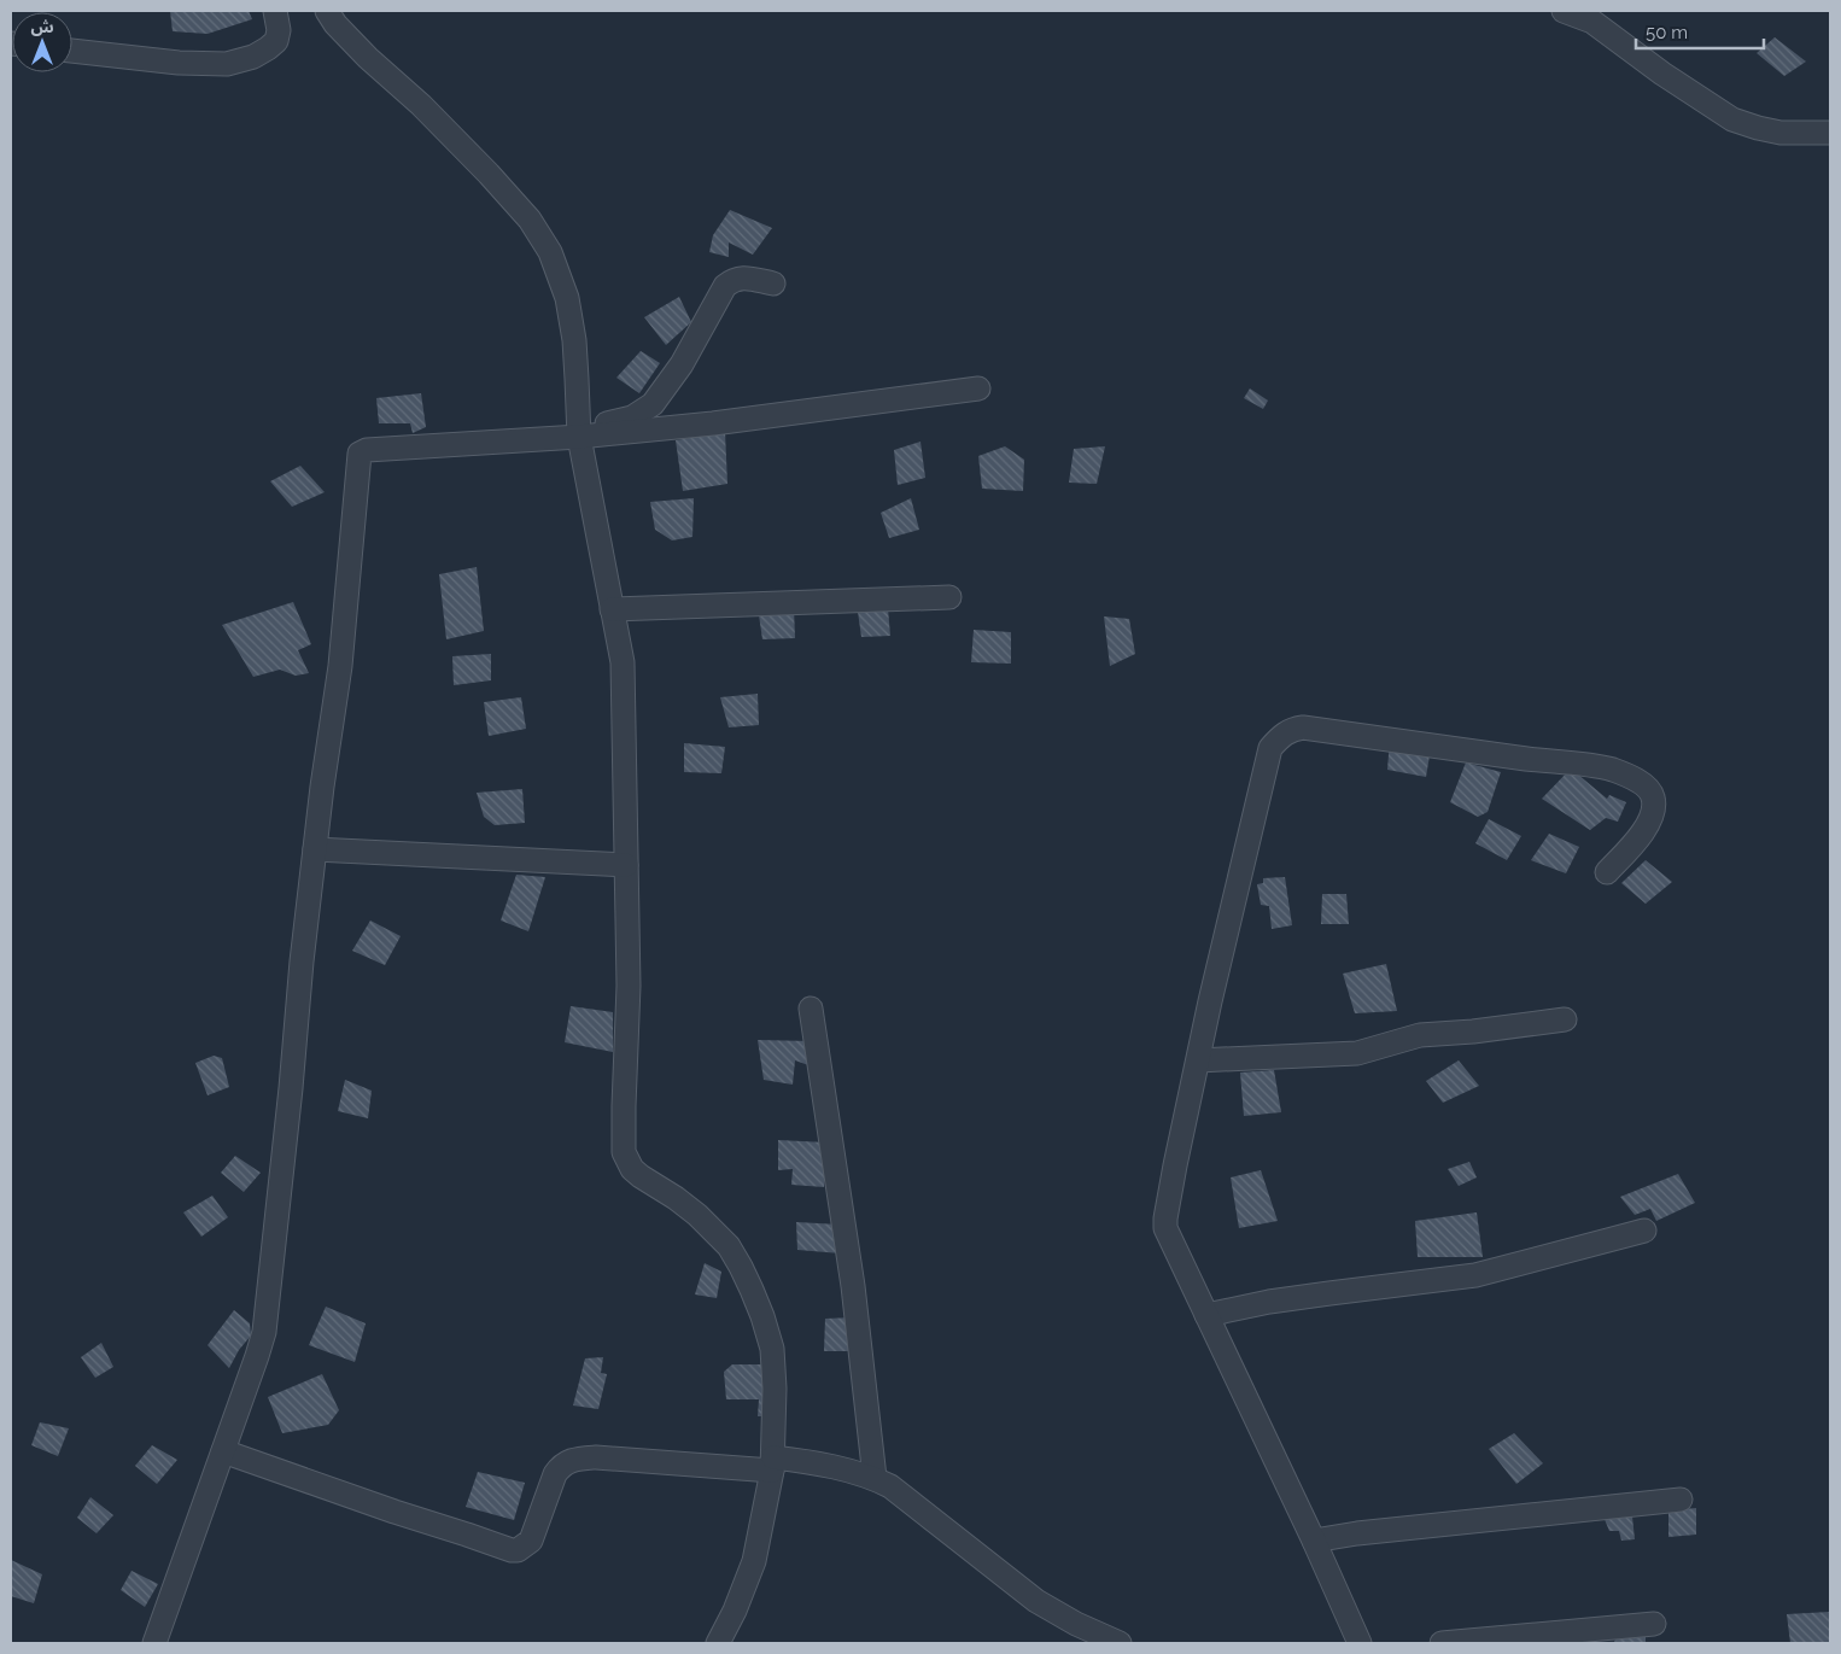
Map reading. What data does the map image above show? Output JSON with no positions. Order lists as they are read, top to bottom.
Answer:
{
  "scale_bar": "50 m",
  "north": "top"
}
